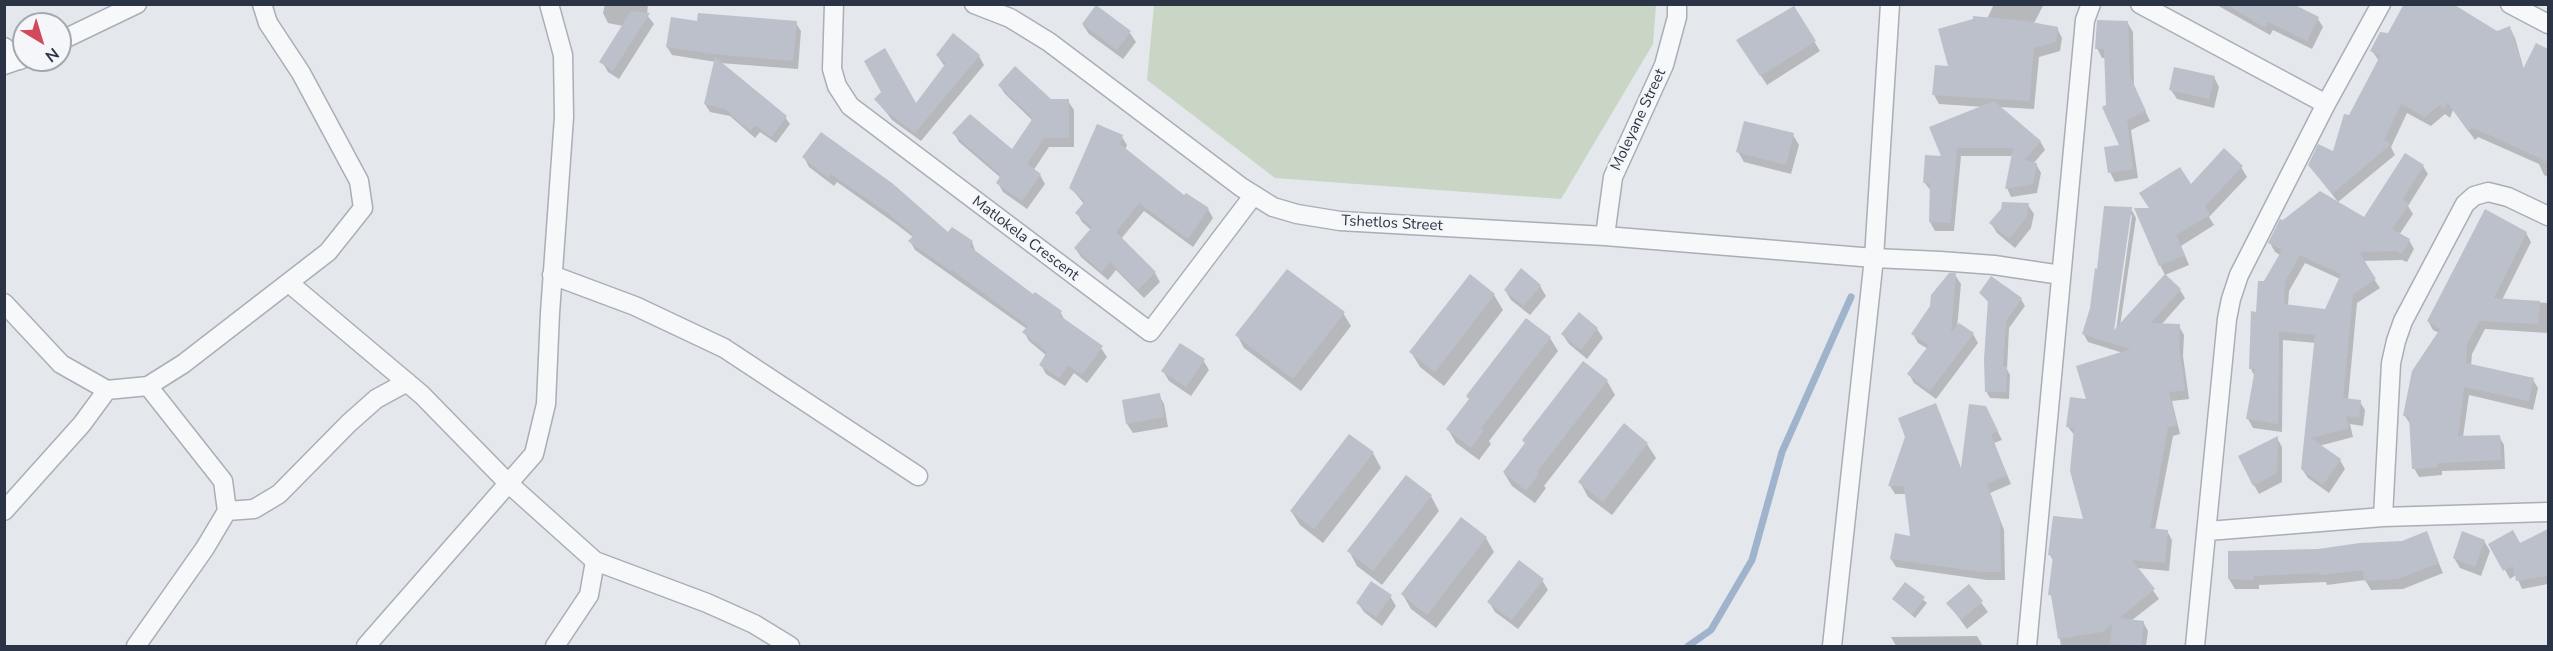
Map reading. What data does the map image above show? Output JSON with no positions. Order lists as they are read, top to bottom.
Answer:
{
  "streets": {
    "street": ["Moleyane Street", "Tshetlos Street", "Matlokela Crescent"]
  },
  "crossings": [
    ["Moleyane Street", "Tshetlos Street"],
    ["Tshetlos Street", "Matlokela Crescent"]
  ],
  "north": "bottom right"
}
